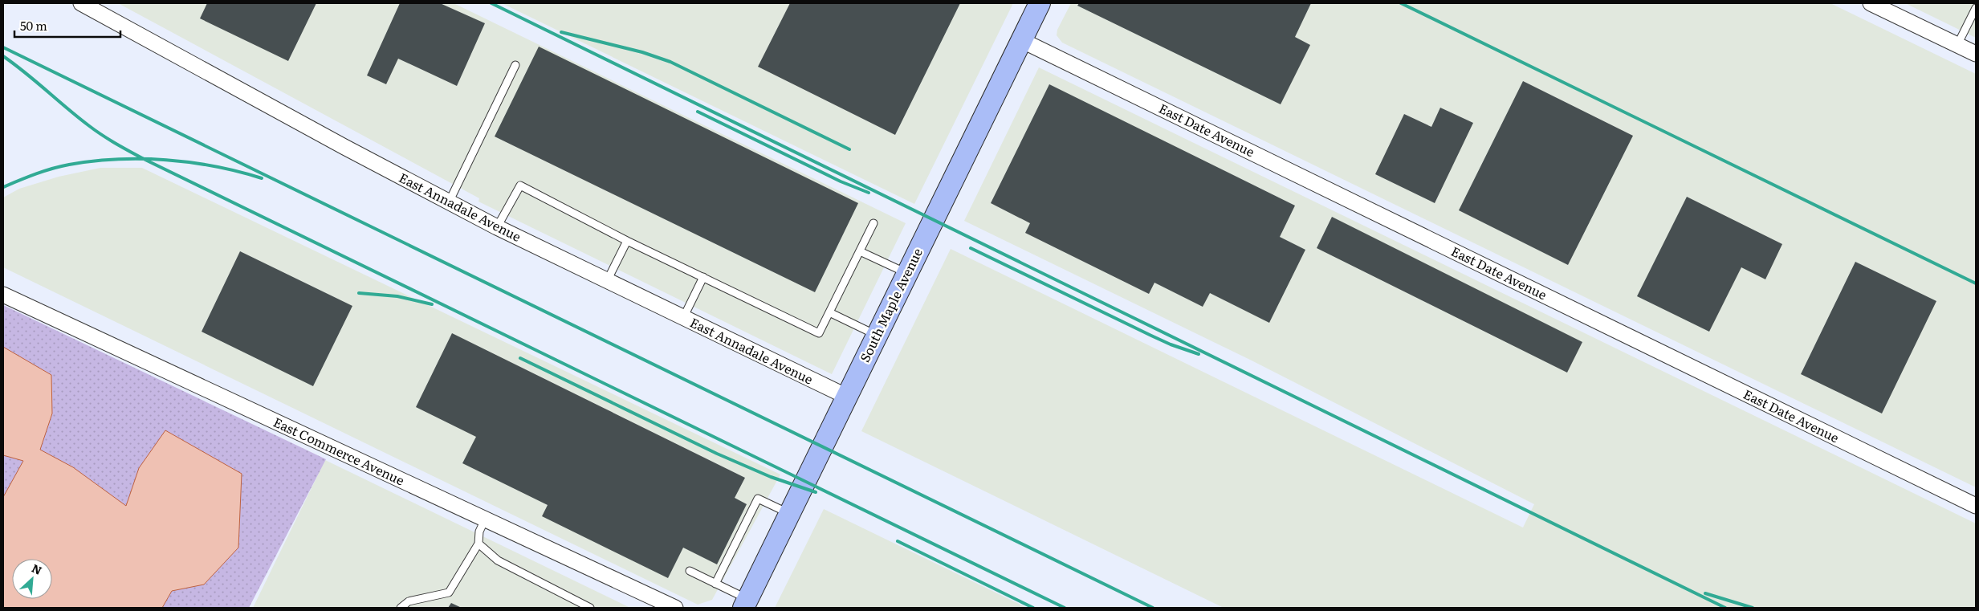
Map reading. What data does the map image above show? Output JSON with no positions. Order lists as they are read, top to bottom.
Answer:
{
  "streets": {
    "street": [
      "East Date Avenue",
      "East Annadale Avenue",
      "South Maple Avenue",
      "East Commerce Avenue"
    ]
  },
  "crossings": [
    ["East Date Avenue", "South Maple Avenue"],
    ["East Annadale Avenue", "South Maple Avenue"]
  ],
  "scale_bar": "50 m",
  "north": "top right"
}
